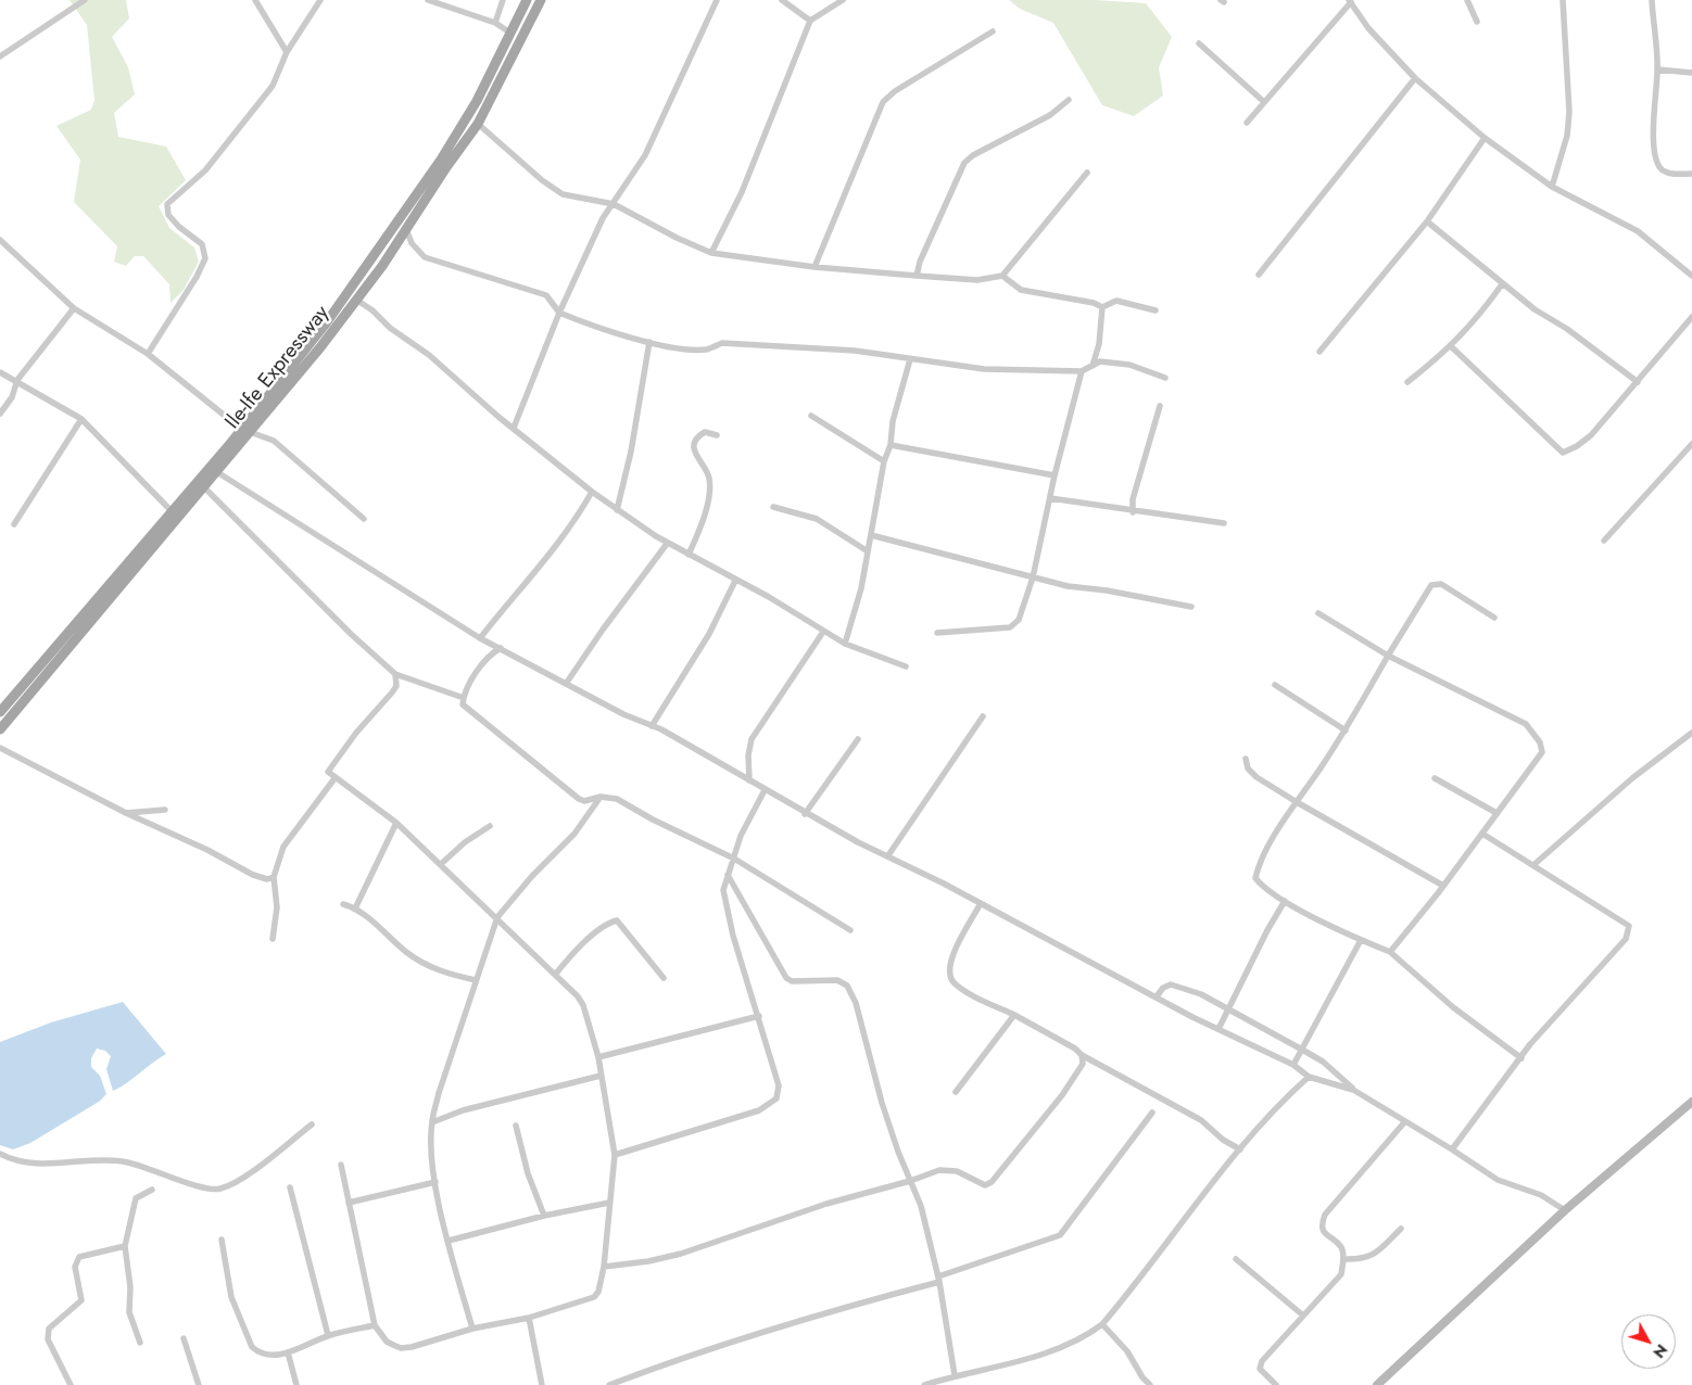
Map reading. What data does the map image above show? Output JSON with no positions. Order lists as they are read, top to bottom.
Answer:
{
  "streets": {
    "main road": ["Ile-Ife Expressway"]
  },
  "north": "bottom right"
}
